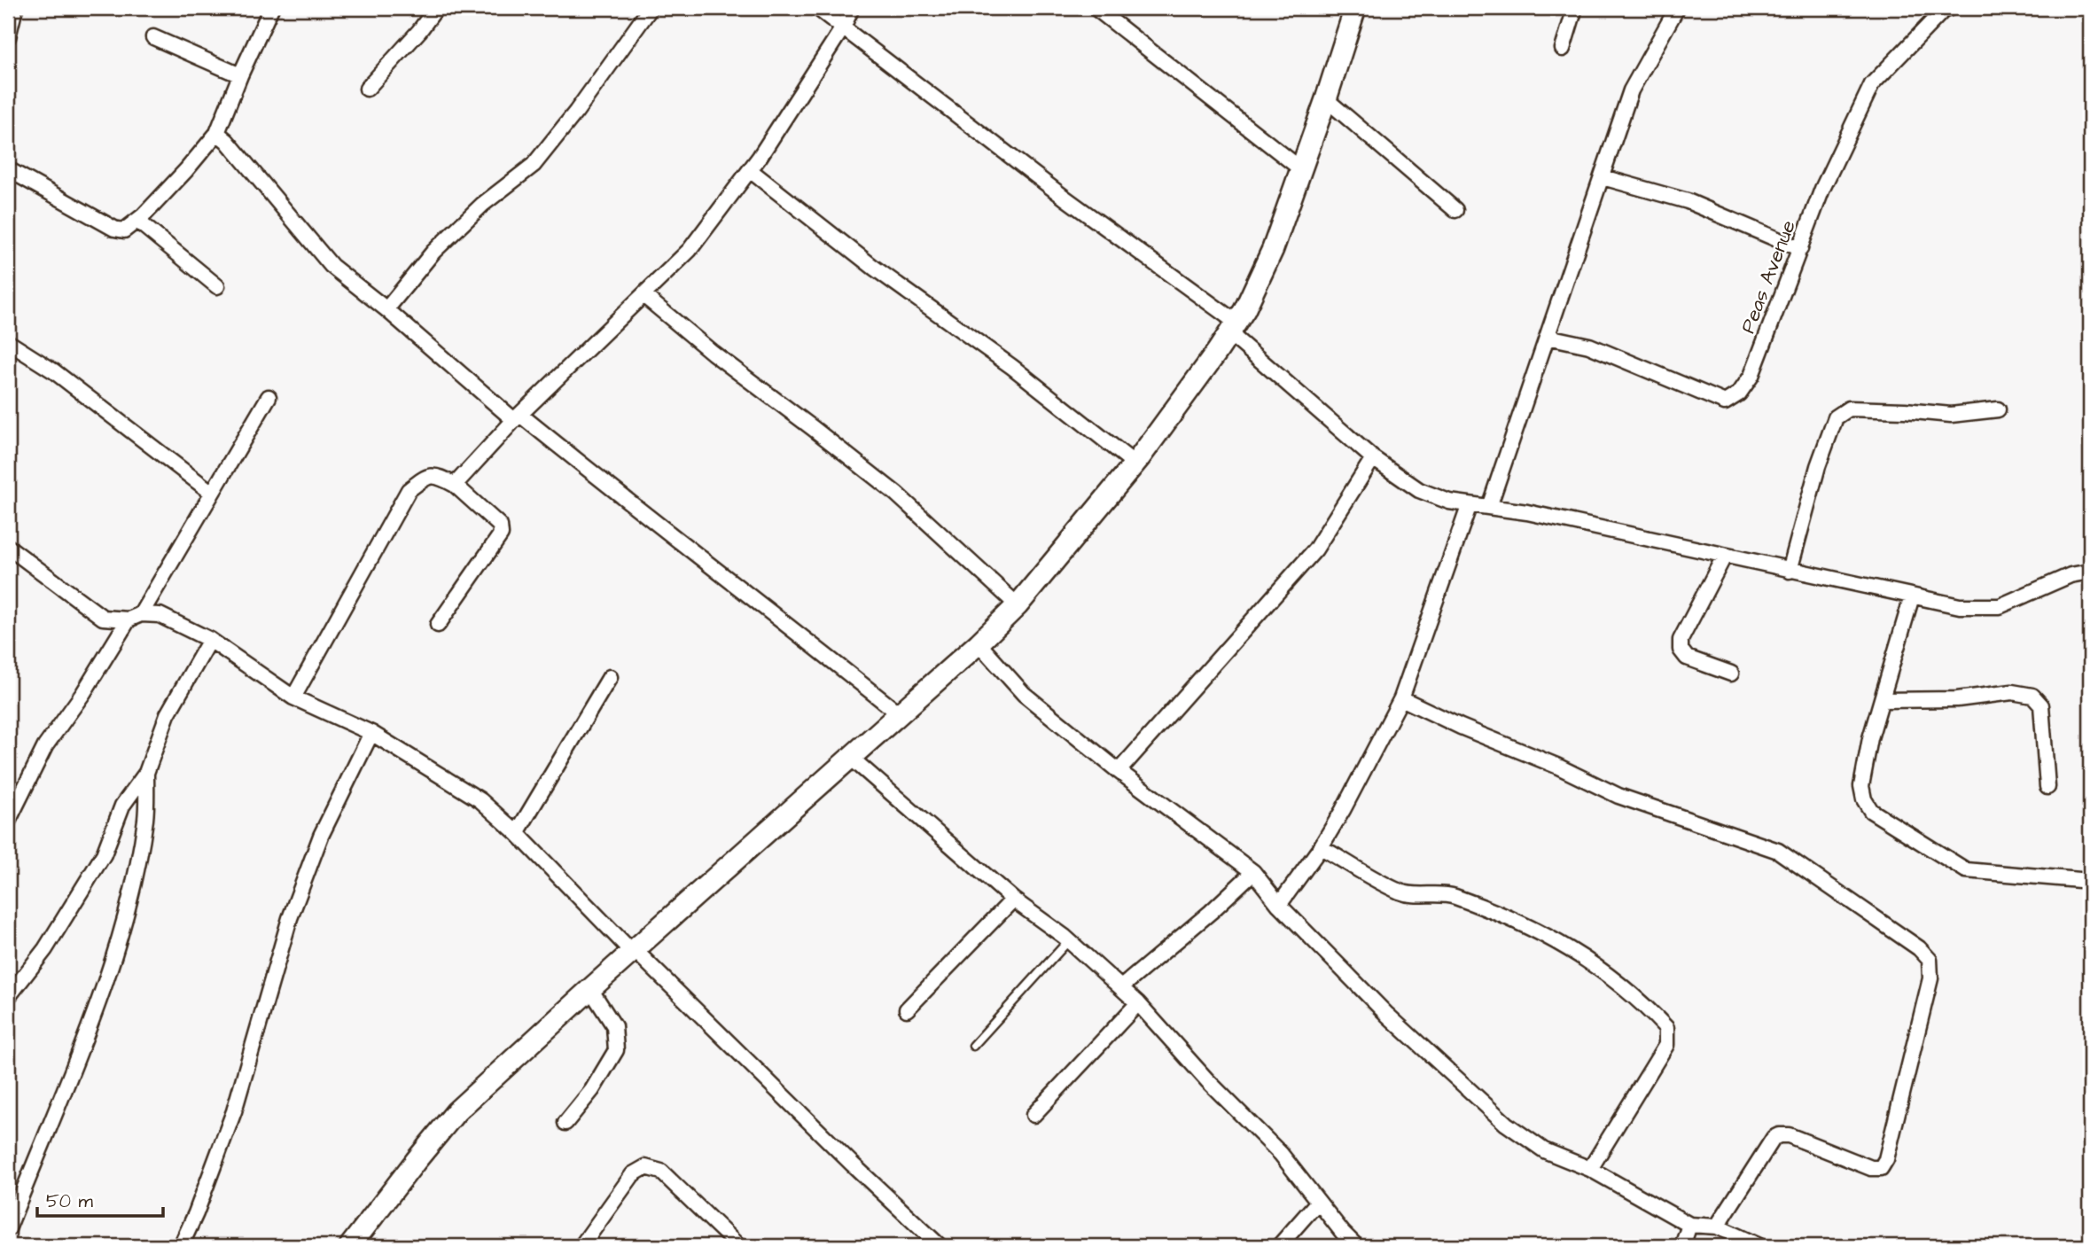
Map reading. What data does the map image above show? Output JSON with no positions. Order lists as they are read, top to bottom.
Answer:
{
  "streets": {
    "street": ["Peas Avenue"]
  },
  "scale_bar": "50 m"
}
